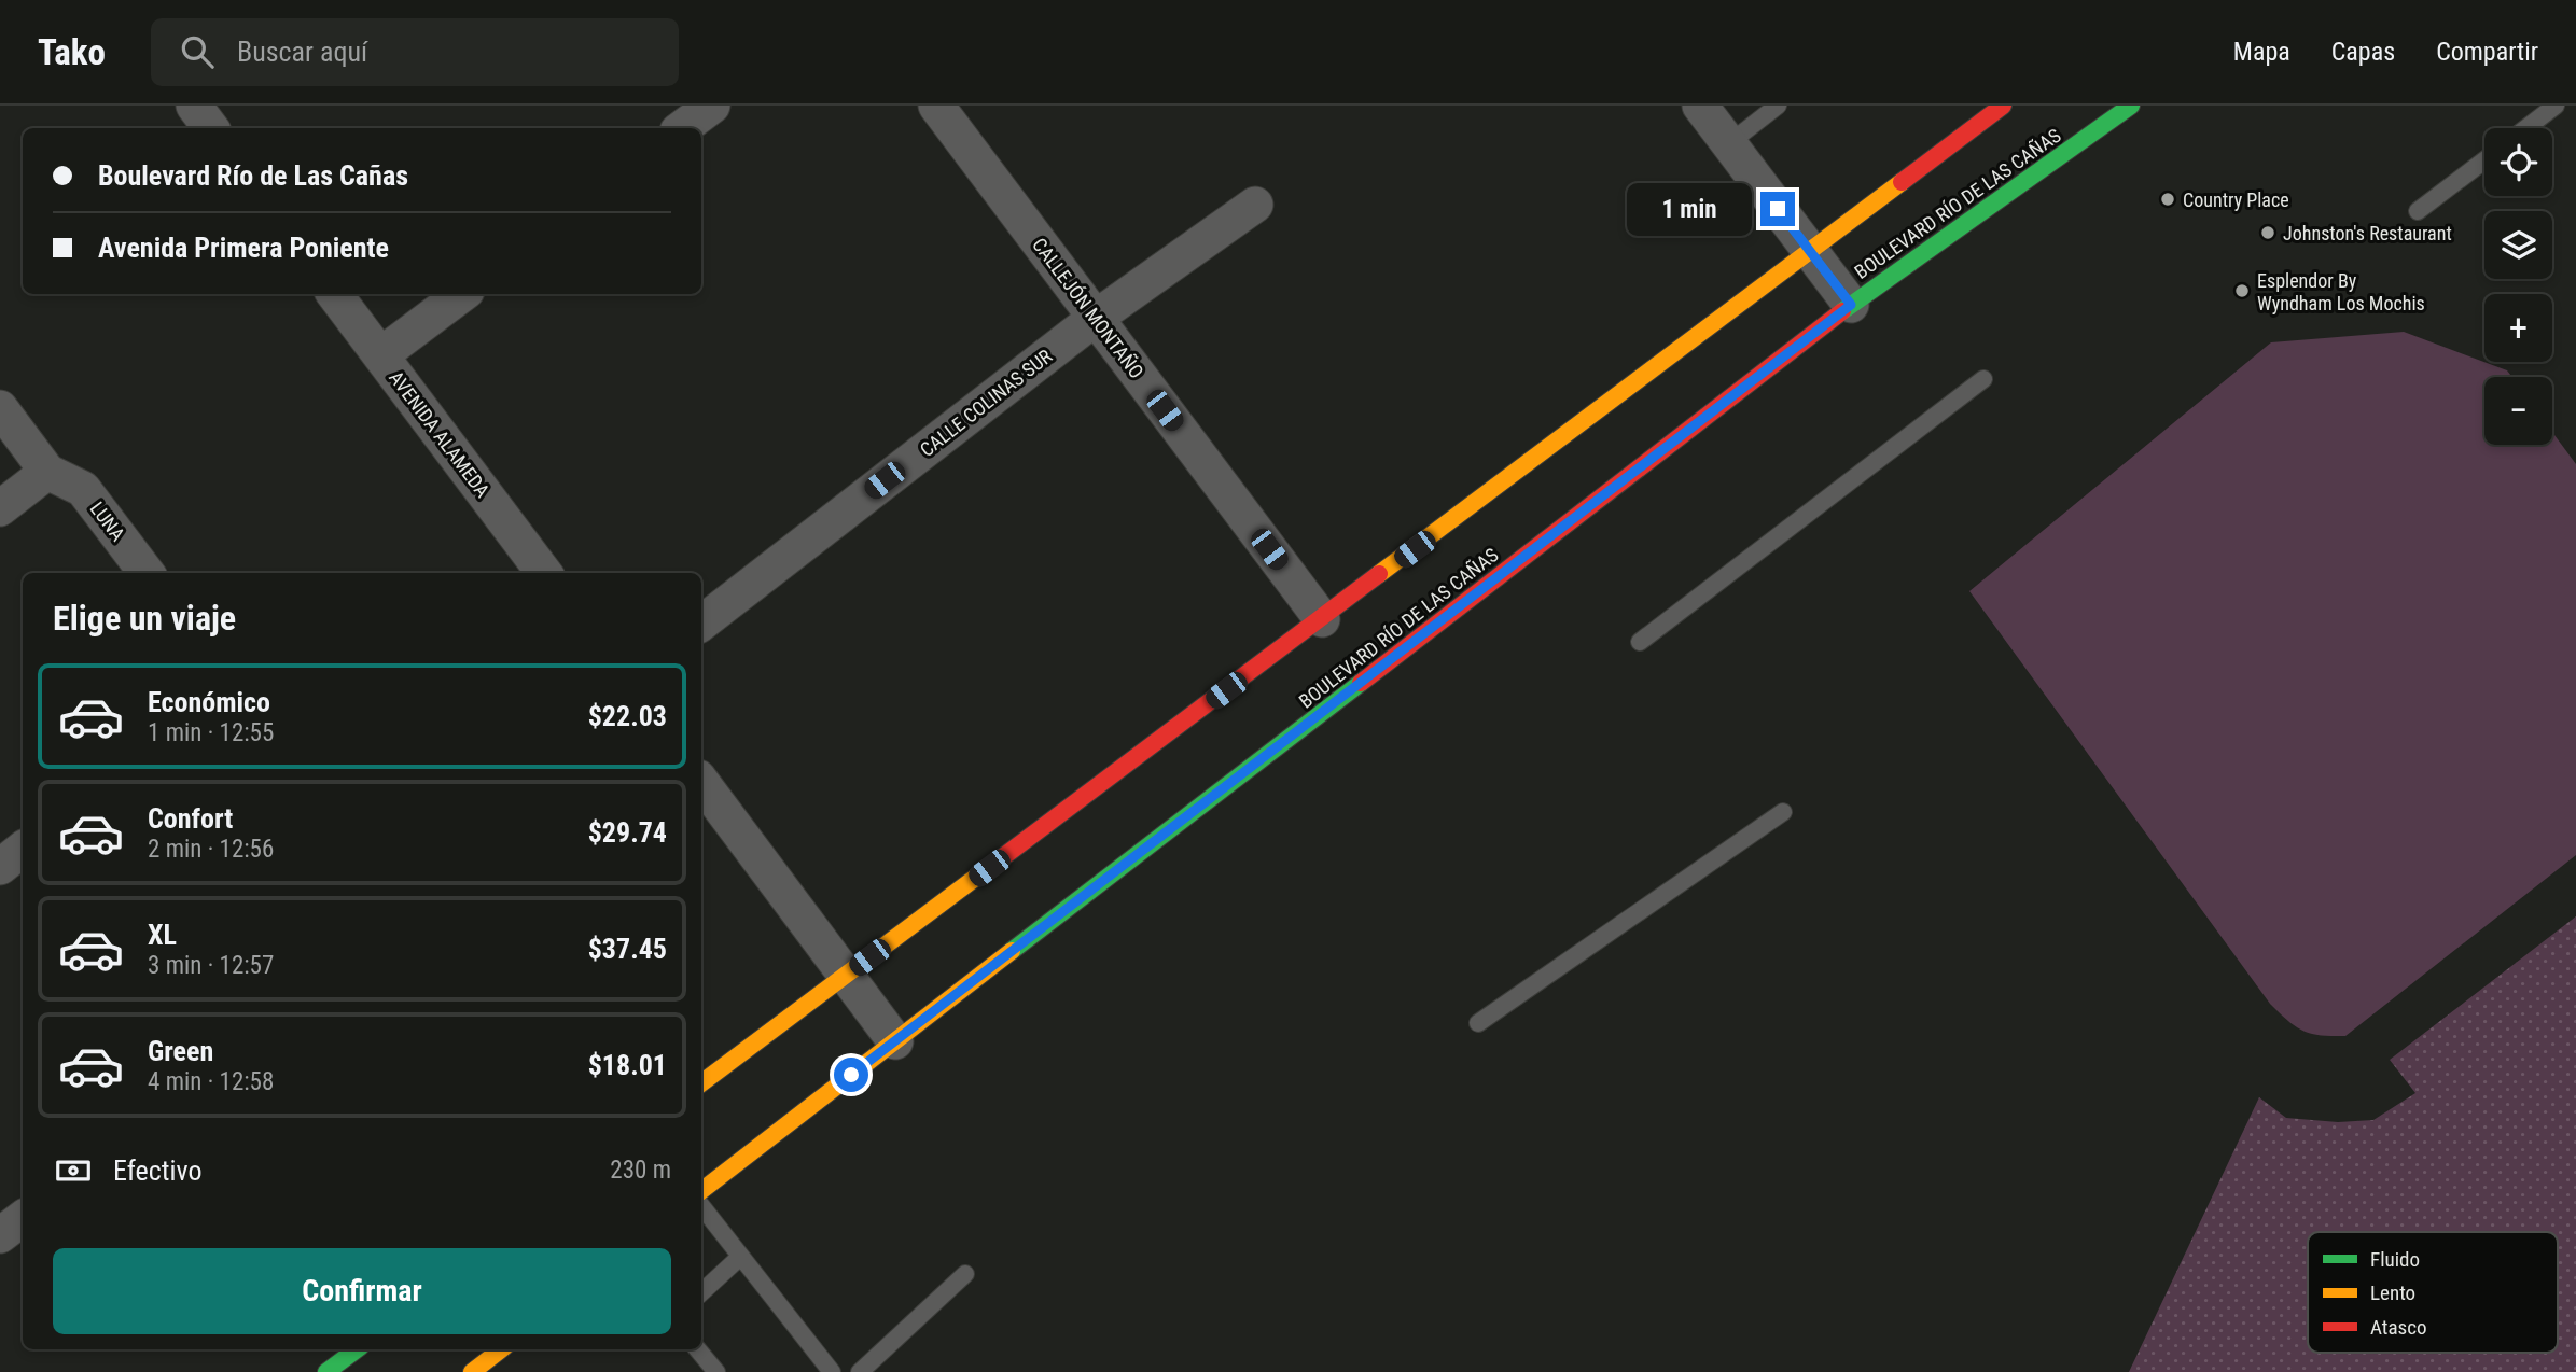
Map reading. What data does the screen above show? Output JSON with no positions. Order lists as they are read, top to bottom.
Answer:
{
  "streets": {
    "main road": ["BOULEVARD RÍO DE LAS CAÑAS"],
    "street": [
      "CALLEJÓN MONTAÑO",
      "CALLE COLINAS SUR",
      "AVENIDA ALAMEDA",
      "LUNA"
    ]
  },
  "crossings": [
    ["CALLEJÓN MONTAÑO", "CALLE COLINAS SUR"]
  ],
  "places": ["Country Place", "Johnston's Restaurant", "Esplendor By Wyndham Los Mochis"],
  "legend": ["Fluido", "Lento", "Atasco"],
  "page": {
    "header": "Tako",
    "search": "Buscar aquí",
    "nav": ["Mapa", "Capas", "Compartir"],
    "map_buttons": ["+", "−"],
    "banner": ["Boulevard Río de Las Cañas", "Avenida Primera Poniente"],
    "bubble": "1 min",
    "heading": "Elige un viaje",
    "list": [
      {
        "name": "Económico",
        "note": "1 min · 12:55",
        "value": "$22.03"
      },
      {
        "name": "Confort",
        "note": "2 min · 12:56",
        "value": "$29.74"
      },
      {
        "name": "XL",
        "note": "3 min · 12:57",
        "value": "$37.45"
      },
      {
        "name": "Green",
        "note": "4 min · 12:58",
        "value": "$18.01"
      }
    ],
    "pay": ["Efectivo", "230 m"],
    "buttons": "Confirmar"
  }
}
